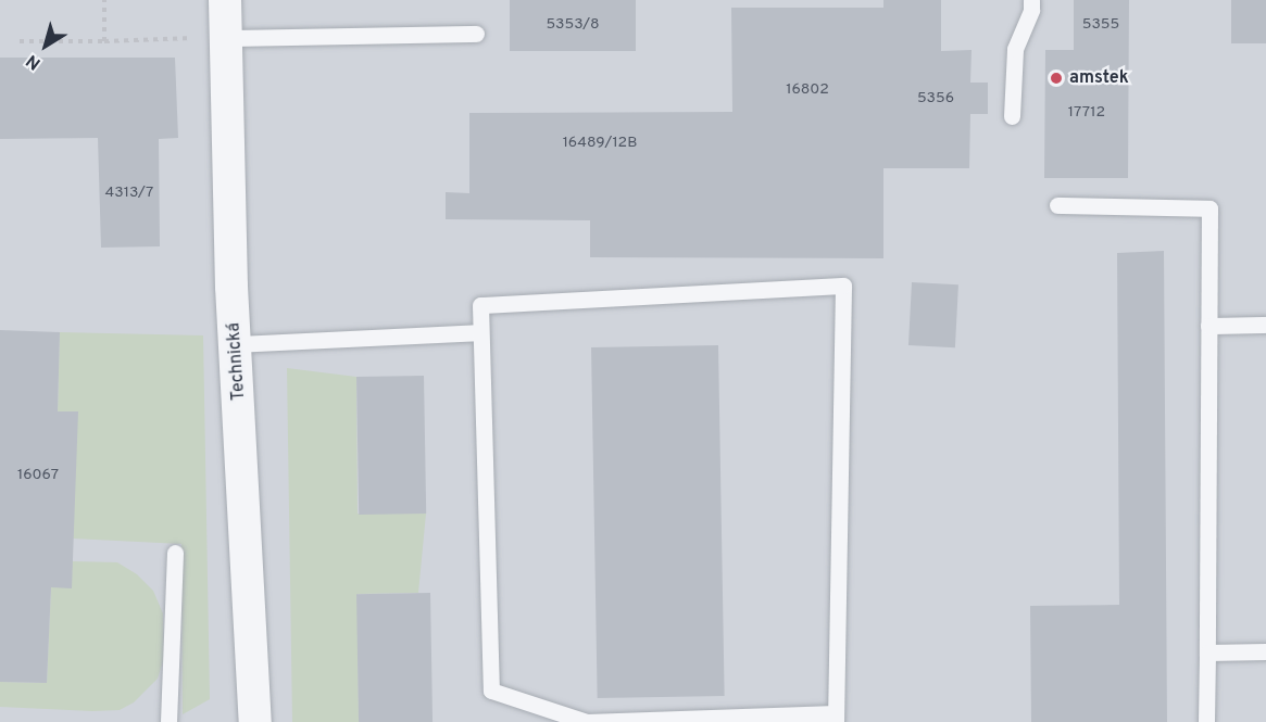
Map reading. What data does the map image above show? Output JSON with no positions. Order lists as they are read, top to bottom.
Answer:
{
  "streets": {
    "street": ["Technická"]
  },
  "places": ["amstek"],
  "house_numbers": [
    "5353/8",
    "5355",
    "16802",
    "5356",
    "17712",
    "16489/12B",
    "4313/7",
    "16067"
  ],
  "north": "bottom left"
}
